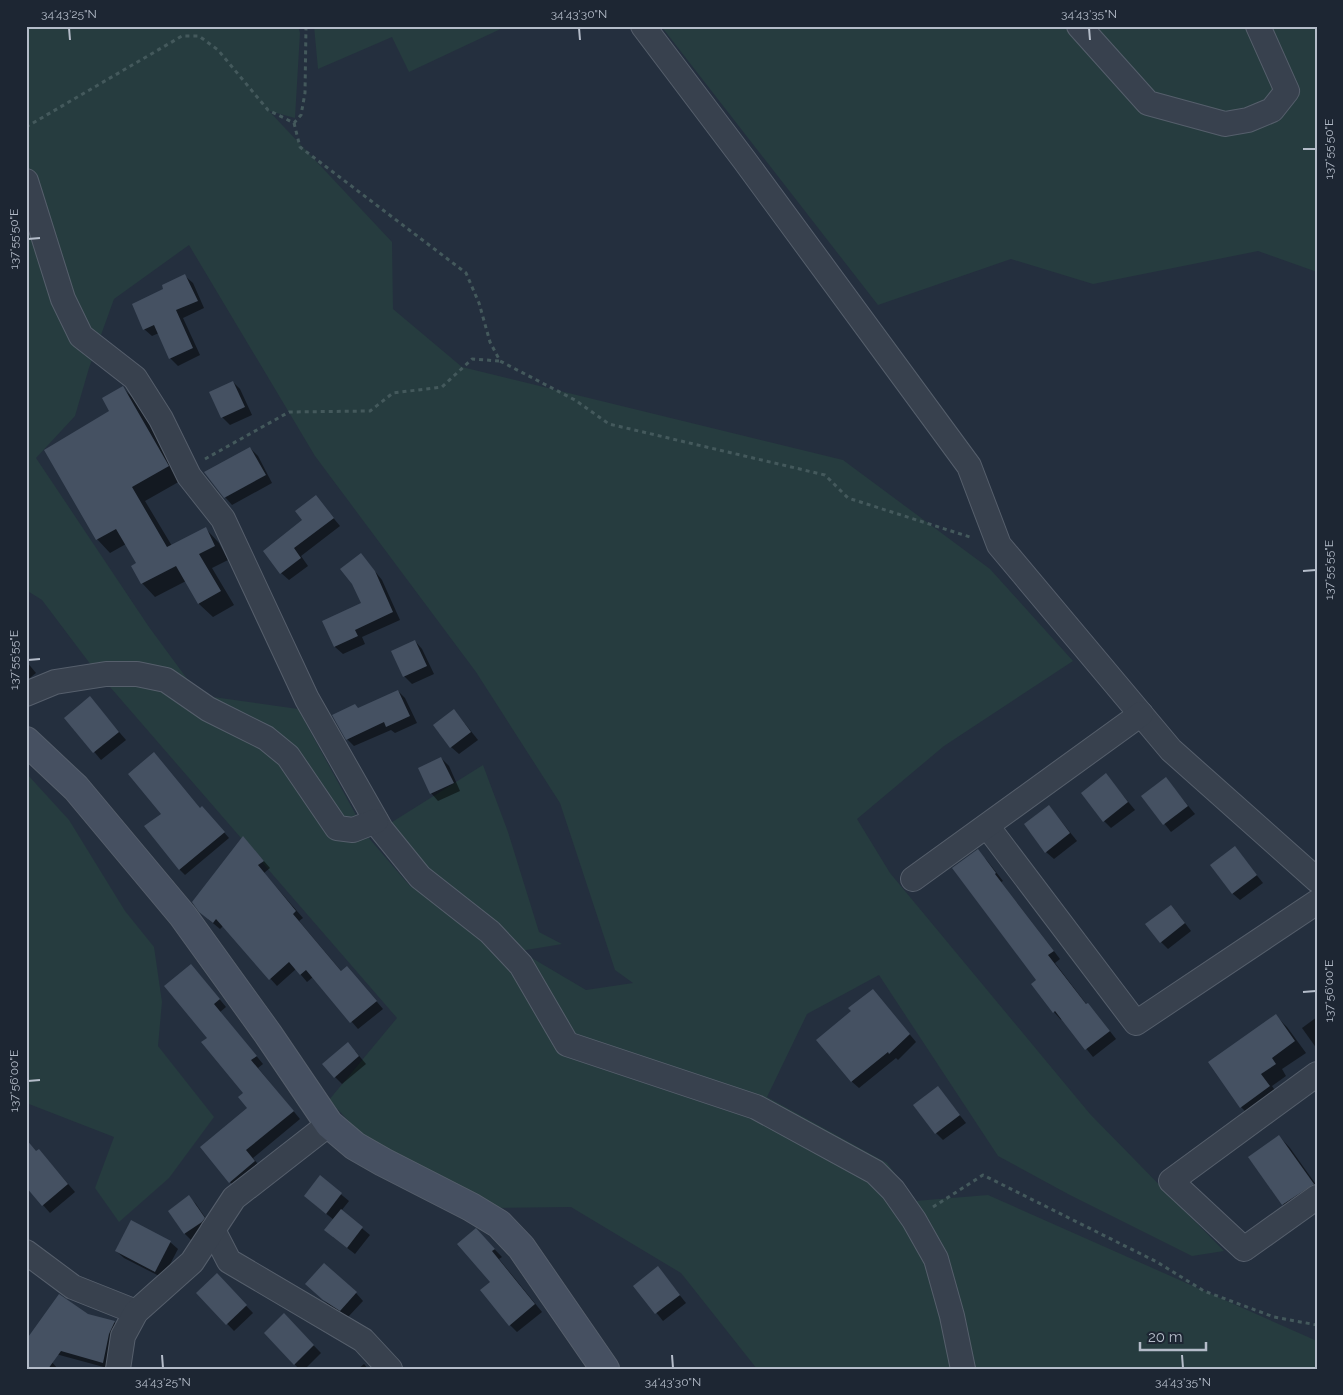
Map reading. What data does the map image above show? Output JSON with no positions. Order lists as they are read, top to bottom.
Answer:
{
  "scale_bar": "20 m",
  "coordinates": [
    "34°43'25\"N",
    "34°43'30\"N",
    "34°43'35\"N",
    "137°55'50\"E",
    "137°55'55\"E",
    "137°56'00\"E"
  ]
}
